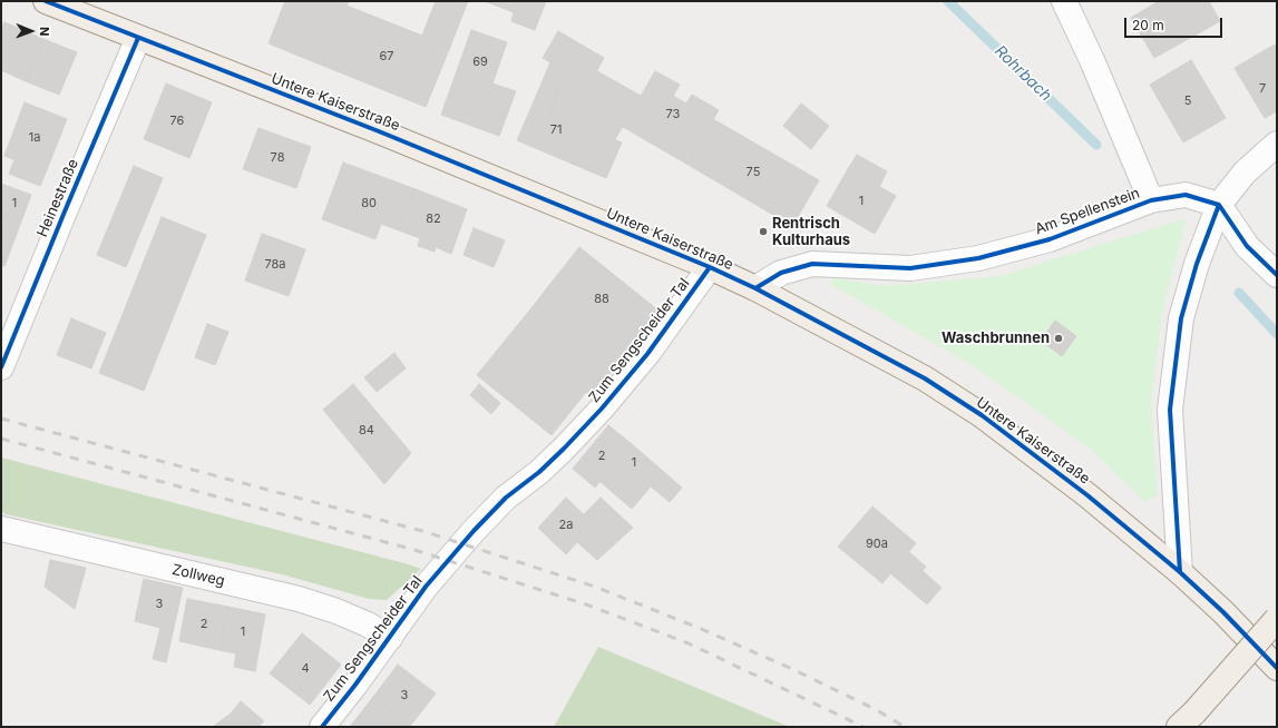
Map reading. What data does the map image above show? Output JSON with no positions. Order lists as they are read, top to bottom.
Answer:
{
  "streets": {
    "main road": ["Untere Kaiserstraße"],
    "street": [
      "Heinestraße",
      "Am Spellenstein",
      "Zum Sengscheider Tal",
      "Zollweg"
    ]
  },
  "crossings": [
    ["Untere Kaiserstraße", "Heinestraße"],
    ["Untere Kaiserstraße", "Am Spellenstein"],
    ["Untere Kaiserstraße", "Zum Sengscheider Tal"],
    ["Zum Sengscheider Tal", "Zollweg"]
  ],
  "water": ["Rohrbach"],
  "places": ["Rentrisch Kulturhaus", "Waschbrunnen"],
  "house_numbers": [
    "67",
    "69",
    "7",
    "5",
    "73",
    "76",
    "71",
    "1a",
    "78",
    "75",
    "1",
    "1",
    "80",
    "82",
    "78a",
    "88",
    "84",
    "2",
    "1",
    "2a",
    "90a",
    "3",
    "2",
    "1",
    "4",
    "3"
  ],
  "scale_bar": "20 m",
  "north": "right"
}
